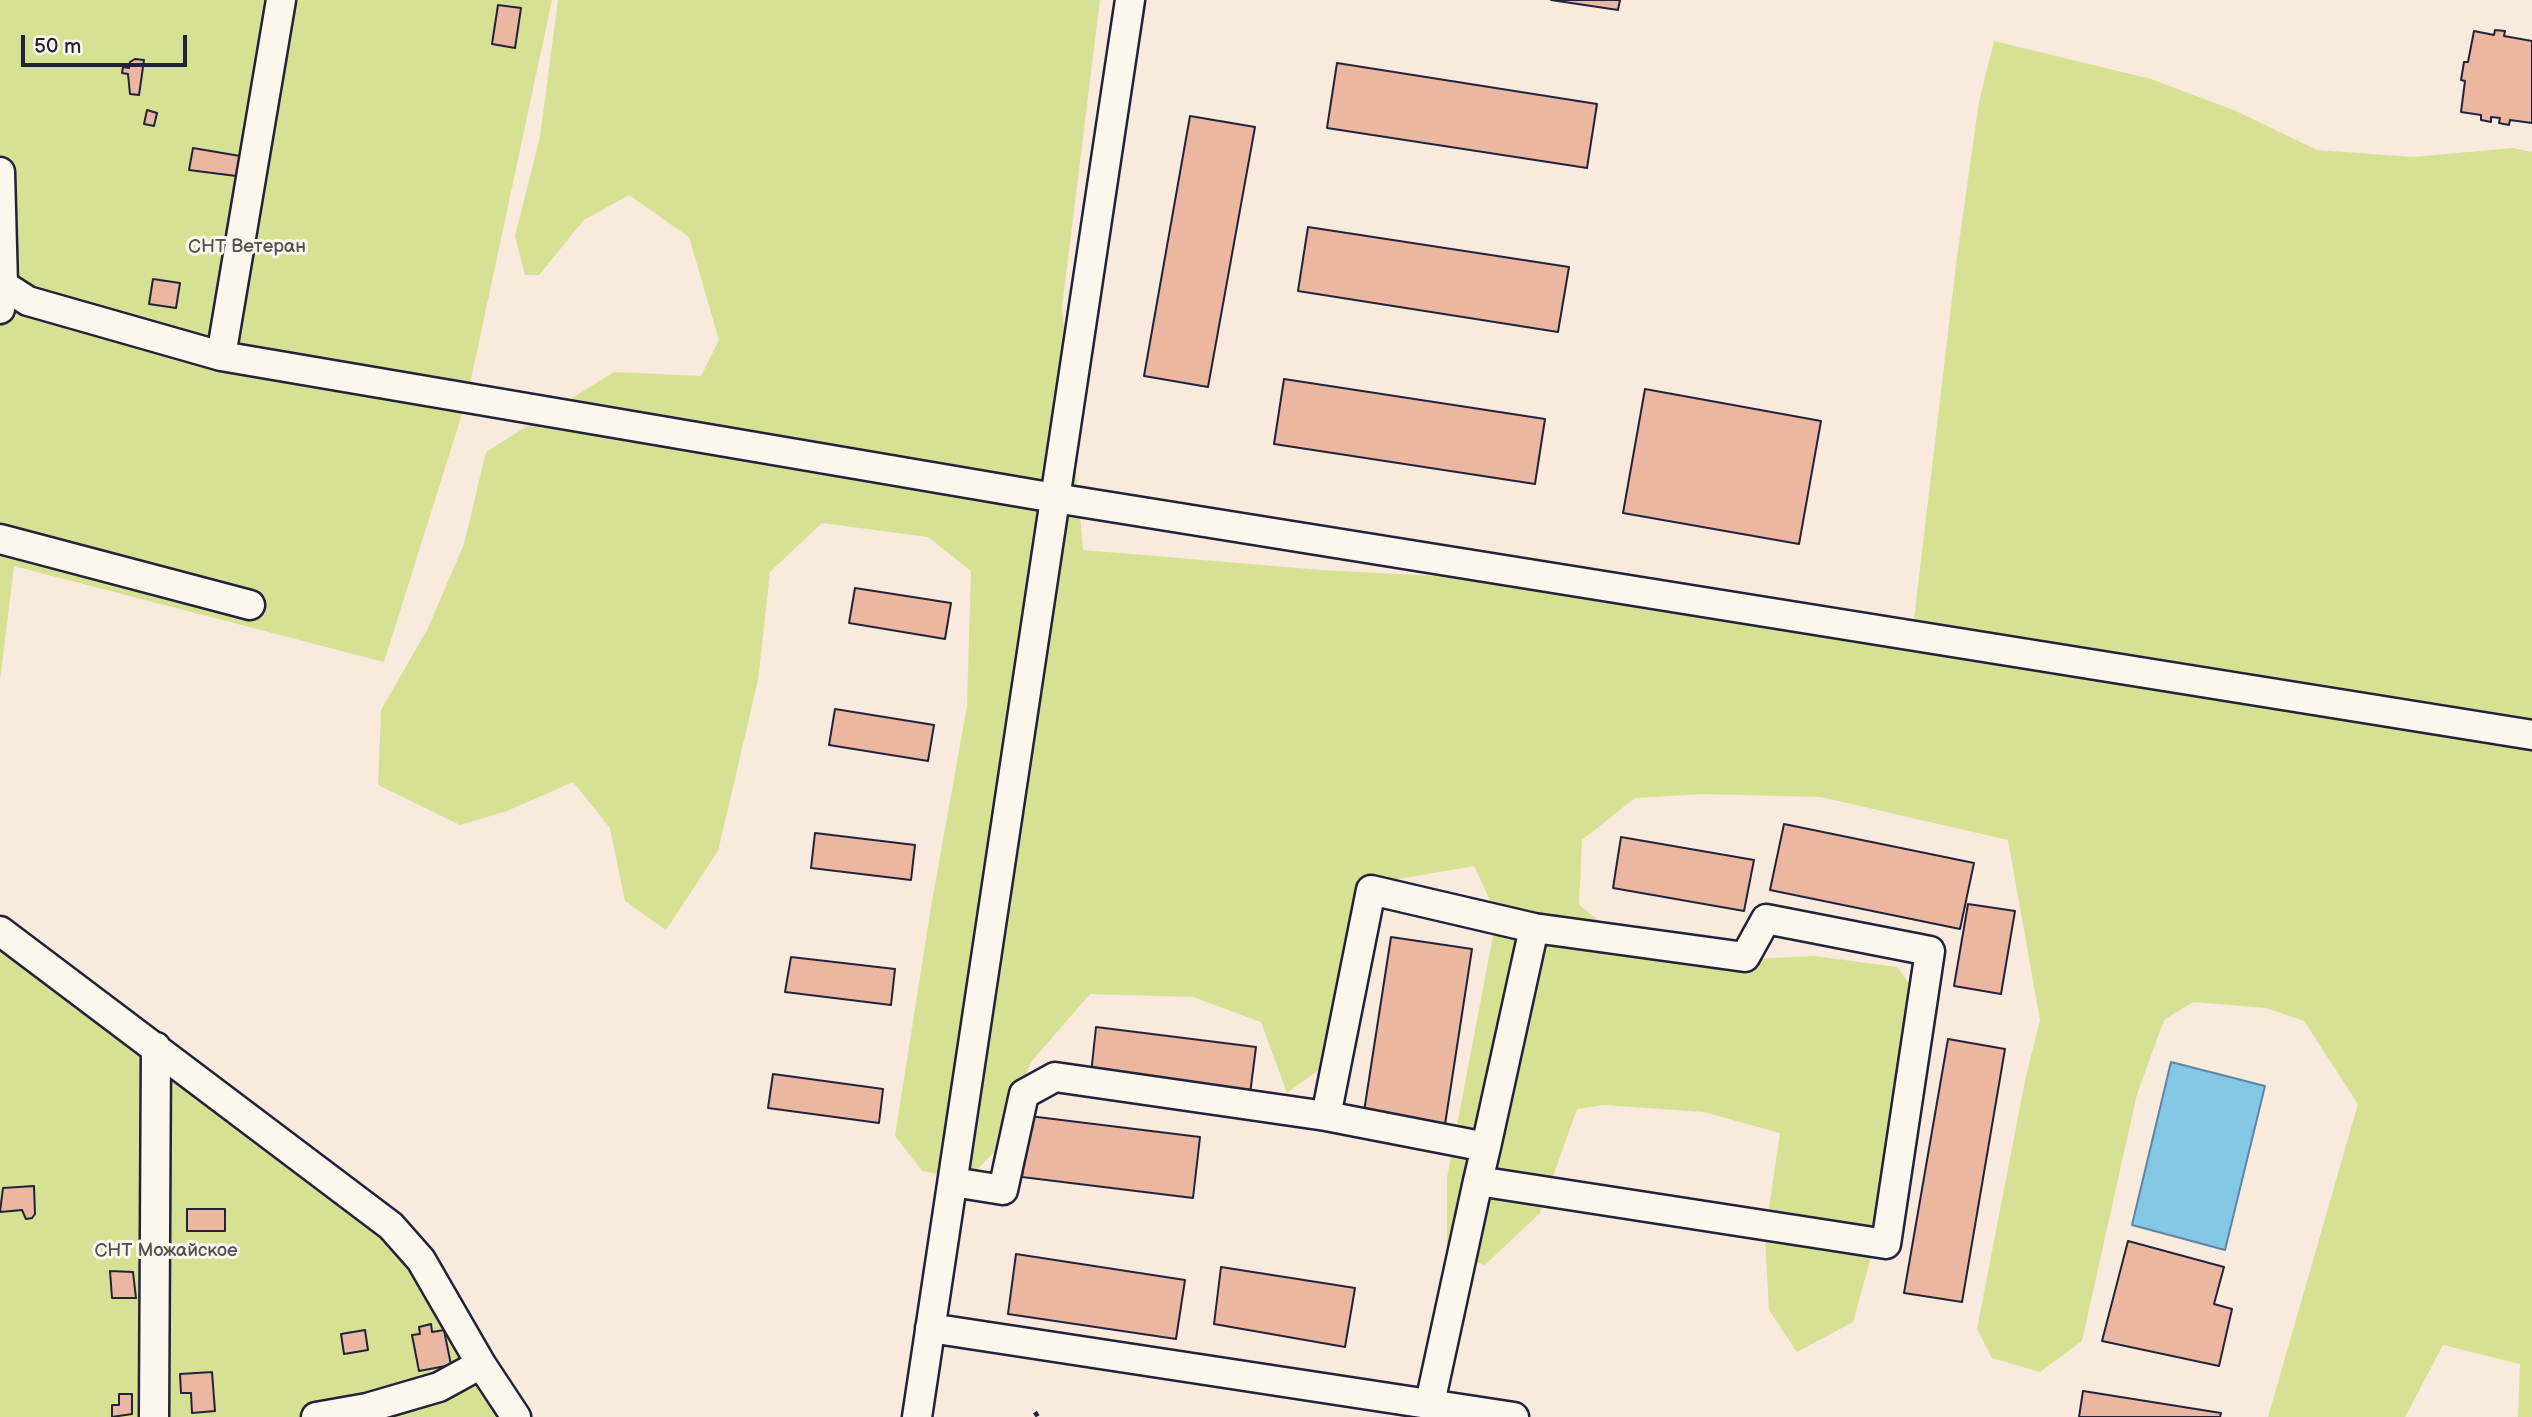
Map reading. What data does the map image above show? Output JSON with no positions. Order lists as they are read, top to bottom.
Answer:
{
  "parks": ["СНТ Ветеран", "СНТ Можайское"],
  "scale_bar": "50 m"
}
